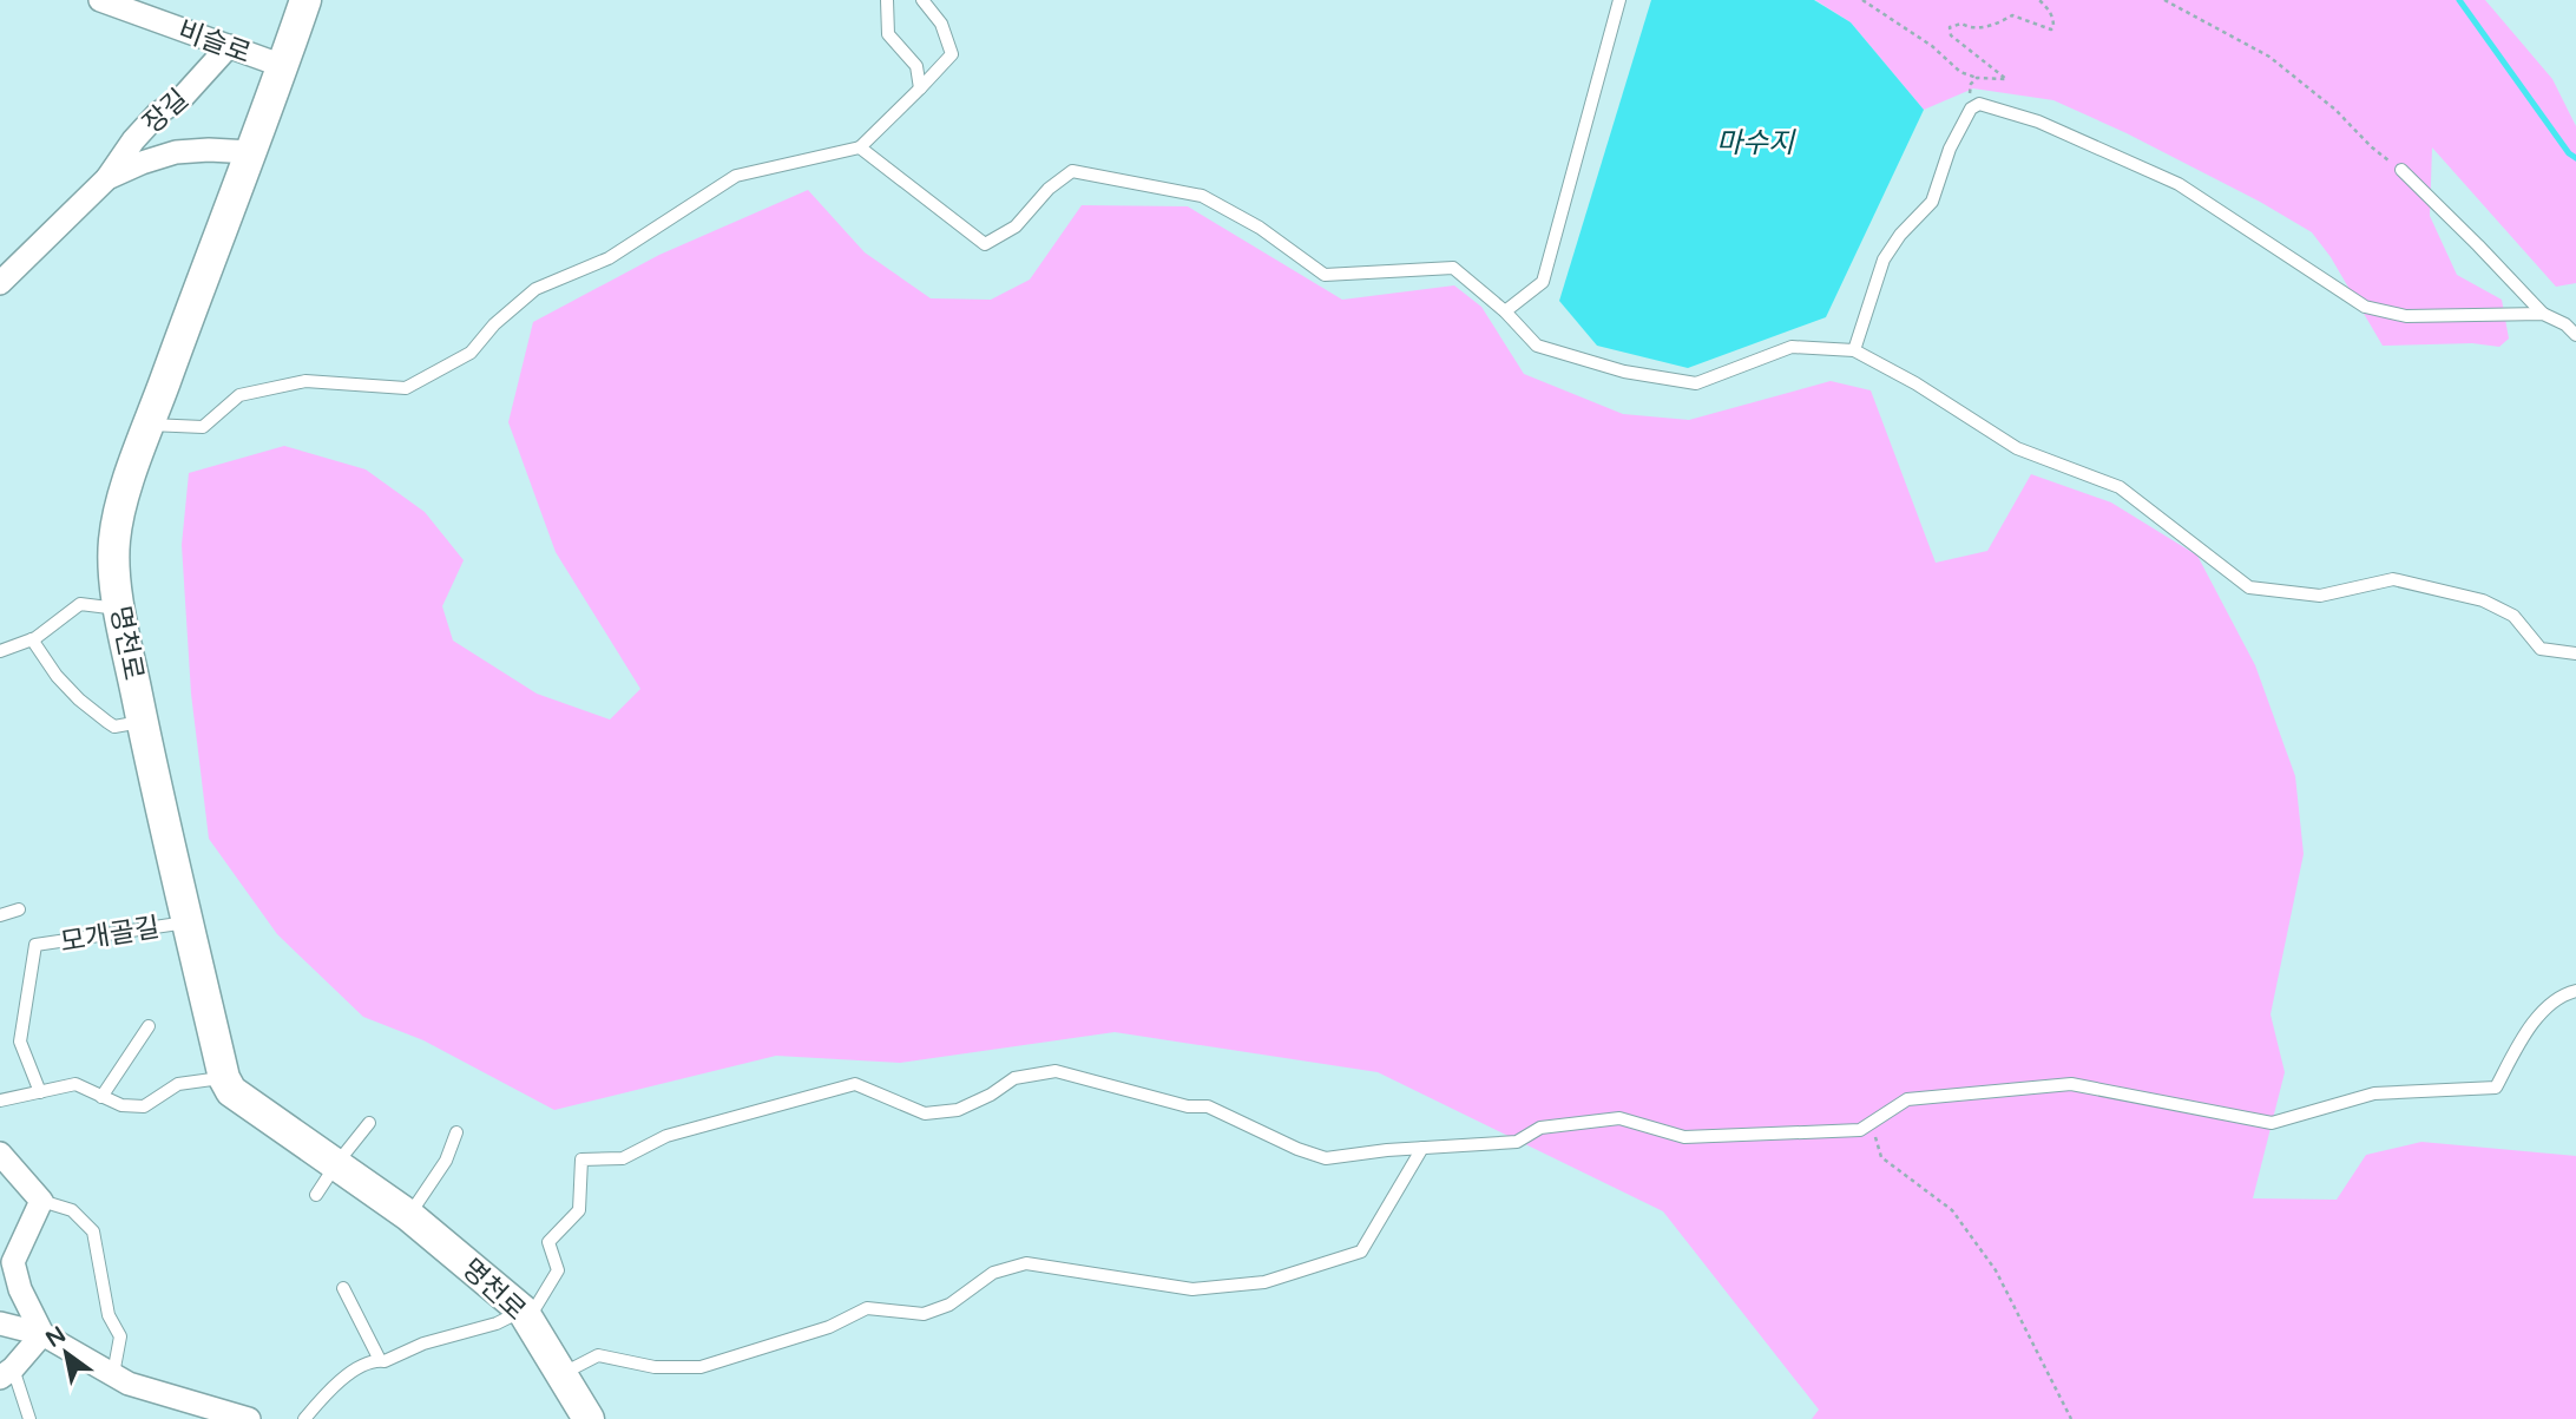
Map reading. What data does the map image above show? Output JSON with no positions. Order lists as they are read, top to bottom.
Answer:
{
  "streets": {
    "street": ["비슬로", "장길", "명천로"],
    "lane": ["모개골길"]
  },
  "crossings": [
    ["비슬로", "장길"],
    ["비슬로", "명천로"],
    ["장길", "명천로"],
    ["명천로", "모개골길"]
  ],
  "water": ["마수지"],
  "north": "top left"
}
